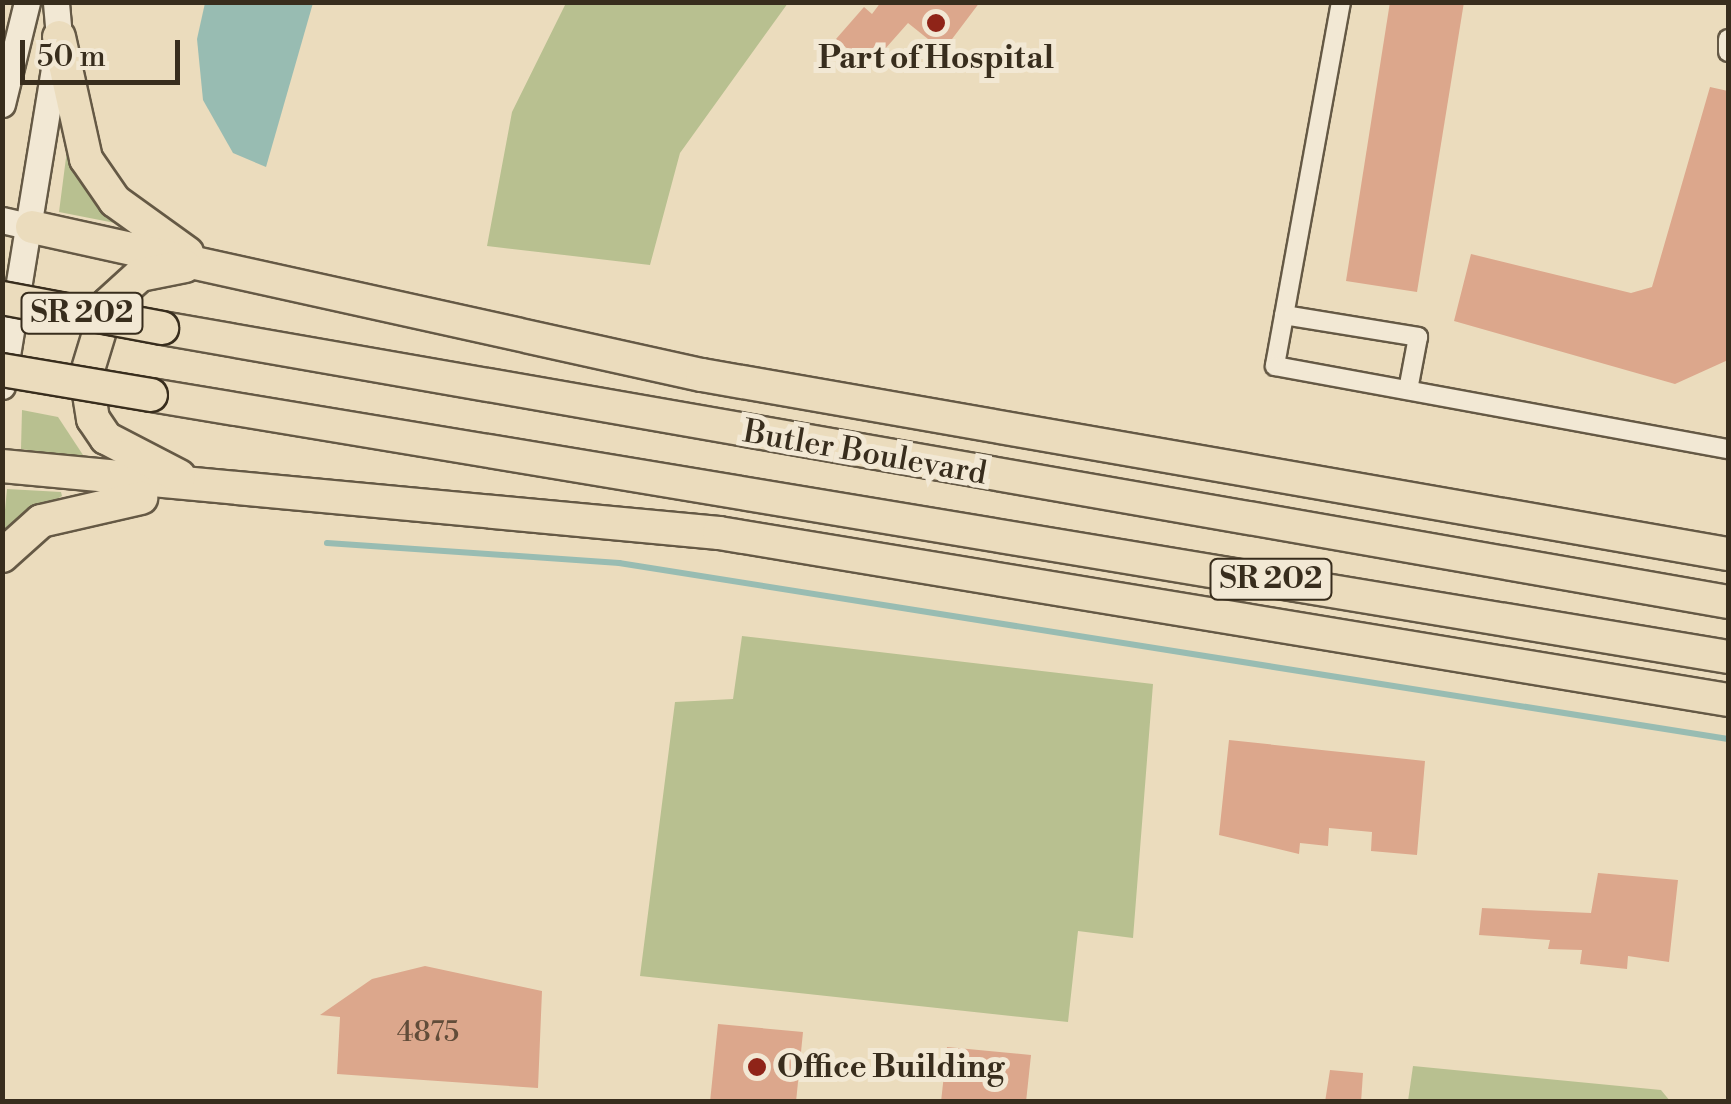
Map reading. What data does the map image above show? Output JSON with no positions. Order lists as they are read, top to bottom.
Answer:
{
  "streets": {
    "highway": ["SR 202", "Butler Boulevard"]
  },
  "places": ["Part of Hospital", "Office Building"],
  "house_numbers": ["4875"],
  "scale_bar": "50 m"
}
